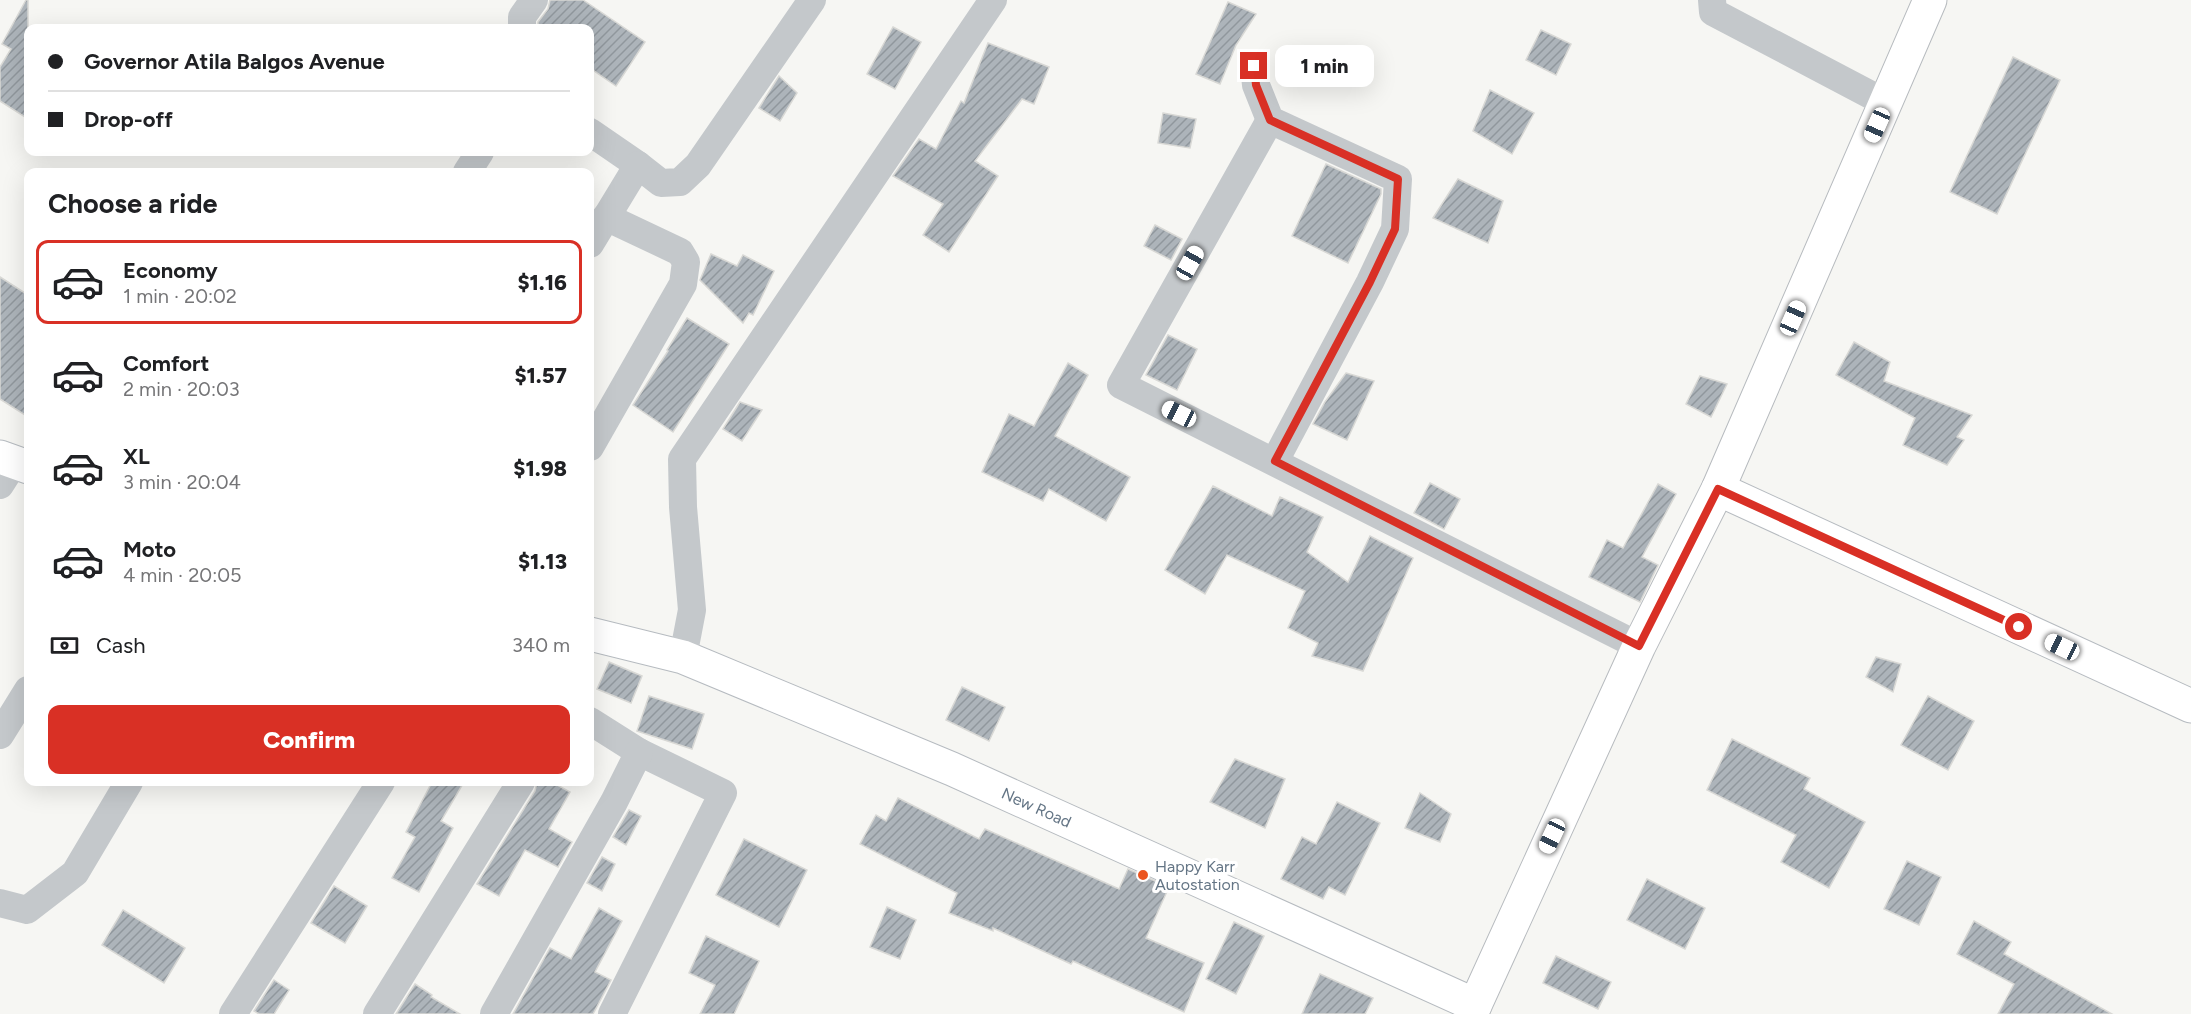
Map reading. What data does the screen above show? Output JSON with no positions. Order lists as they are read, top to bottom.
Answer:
{
  "streets": {
    "main road": ["New Road"]
  },
  "places": ["Happy Karr Autostation"],
  "page": {
    "banner": ["Governor Atila Balgos Avenue", "Drop-off"],
    "bubble": "1 min",
    "heading": "Choose a ride",
    "list": [
      {
        "name": "Economy",
        "note": "1 min · 20:02",
        "value": "$1.16"
      },
      {
        "name": "Comfort",
        "note": "2 min · 20:03",
        "value": "$1.57"
      },
      {
        "name": "XL",
        "note": "3 min · 20:04",
        "value": "$1.98"
      },
      {
        "name": "Moto",
        "note": "4 min · 20:05",
        "value": "$1.13"
      }
    ],
    "pay": ["Cash", "340 m"],
    "buttons": "Confirm"
  }
}
